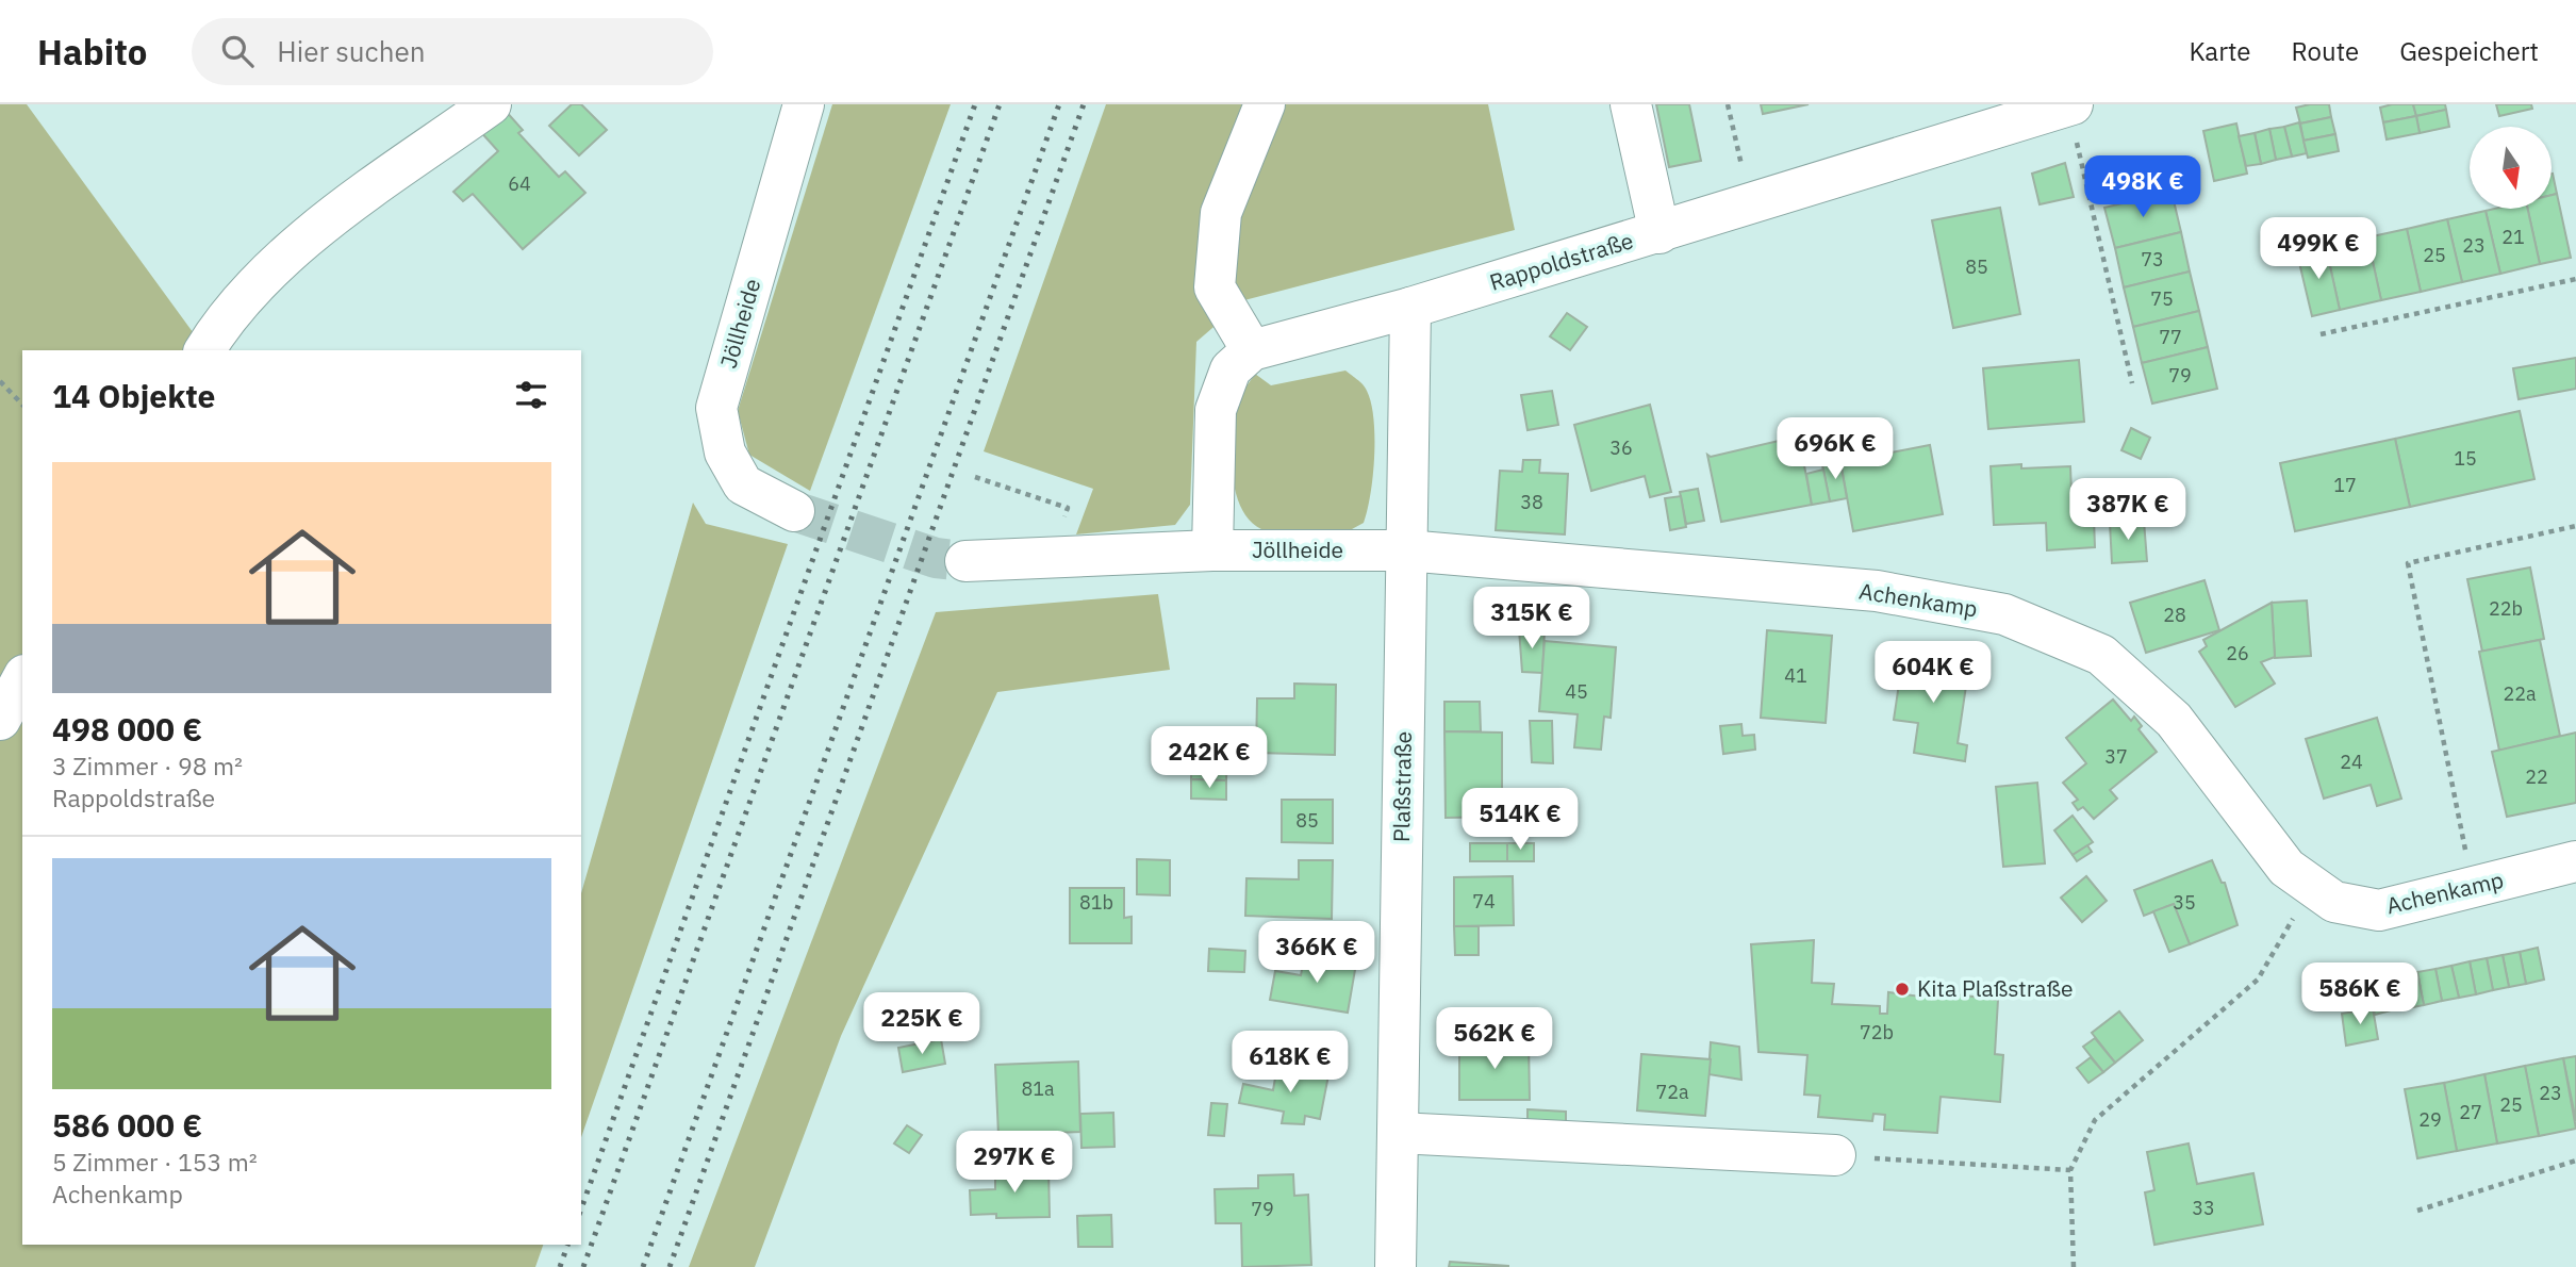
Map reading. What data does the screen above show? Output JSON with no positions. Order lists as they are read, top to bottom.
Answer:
{
  "streets": {
    "street": [
      "Rappoldstraße",
      "Jöllheide",
      "Achenkamp",
      "Plaßstraße"
    ]
  },
  "crossings": [
    ["Rappoldstraße", "Plaßstraße"],
    ["Jöllheide", "Achenkamp"],
    ["Jöllheide", "Plaßstraße"],
    ["Achenkamp", "Plaßstraße"]
  ],
  "places": ["Kita Plaßstraße"],
  "house_numbers": [
    "64",
    "21",
    "23",
    "25",
    "73",
    "85",
    "75",
    "77",
    "79",
    "36",
    "15",
    "17",
    "38",
    "22b",
    "28",
    "26",
    "41",
    "45",
    "22a",
    "37",
    "24",
    "22",
    "85",
    "74",
    "81b",
    "35",
    "72b",
    "81a",
    "72a",
    "23",
    "25",
    "27",
    "29",
    "33",
    "79"
  ],
  "north": "bottom",
  "page": {
    "header": "Habito",
    "search": "Hier suchen",
    "nav": ["Karte", "Route", "Gespeichert"],
    "price": [
      "498K €",
      "499K €",
      "696K €",
      "387K €",
      "315K €",
      "604K €",
      "242K €",
      "514K €",
      "366K €",
      "586K €",
      "225K €",
      "562K €",
      "618K €",
      "297K €"
    ],
    "heading": "14 Objekte",
    "list": [
      {
        "name": "498 000 €",
        "note": "3 Zimmer · 98 m² · Rappoldstraße"
      },
      {
        "name": "586 000 €",
        "note": "5 Zimmer · 153 m² · Achenkamp"
      }
    ]
  }
}
